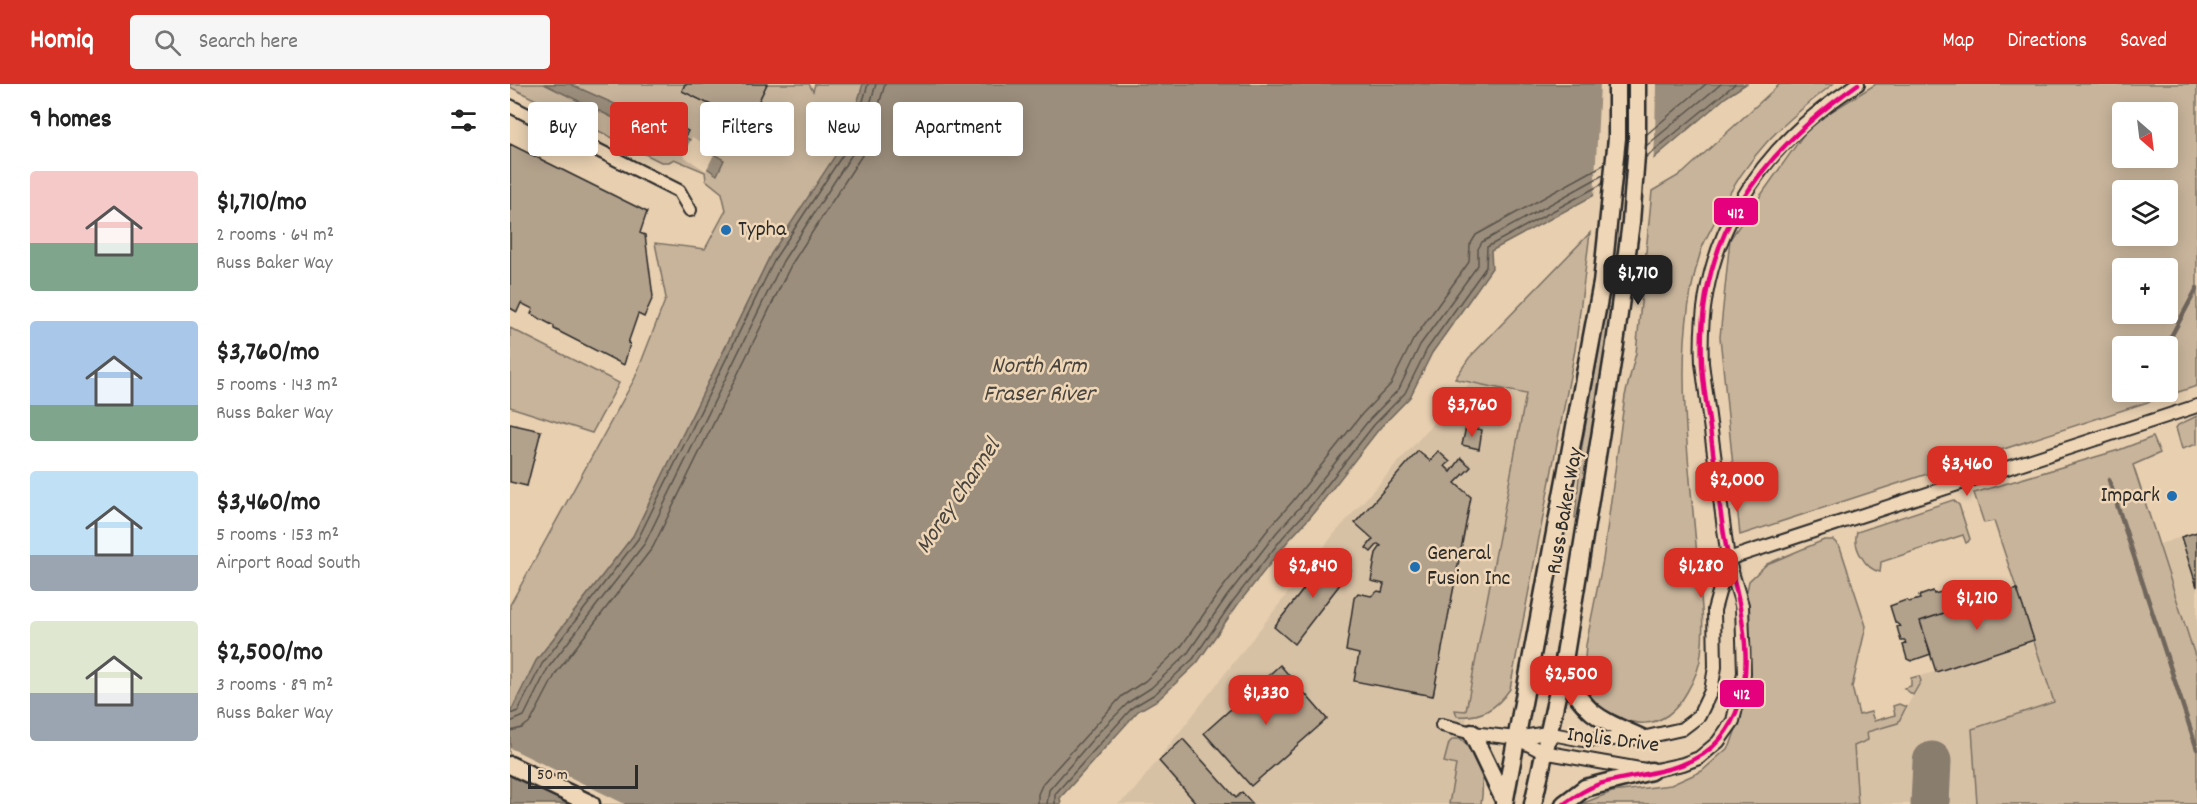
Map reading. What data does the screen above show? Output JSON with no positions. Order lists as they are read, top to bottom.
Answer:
{
  "streets": {
    "main road": ["Russ Baker Way"],
    "street": ["Inglis Drive"]
  },
  "crossings": [
    ["Russ Baker Way", "Inglis Drive"]
  ],
  "water": ["North Arm Fraser River", "Morey Channel"],
  "places": ["Typha", "Impark", "General Fusion Inc"],
  "lines": ["transit line 412"],
  "scale_bar": "50 m",
  "north": "bottom right",
  "page": {
    "header": "Homiq",
    "search": "Search here",
    "nav": ["Map", "Directions", "Saved"],
    "heading": "9 homes",
    "map_buttons": ["+", "−"],
    "chip": [
      "Buy",
      "Rent",
      "Filters",
      "New",
      "Apartment"
    ],
    "list": [
      {
        "name": "$1,710/mo",
        "note": "2 rooms · 64 m² · Russ Baker Way"
      },
      {
        "name": "$3,760/mo",
        "note": "5 rooms · 143 m² · Russ Baker Way"
      },
      {
        "name": "$3,460/mo",
        "note": "5 rooms · 153 m² · Airport Road South"
      },
      {
        "name": "$2,500/mo",
        "note": "3 rooms · 89 m² · Russ Baker Way"
      }
    ],
    "price": [
      "$1,710",
      "$3,760",
      "$3,460",
      "$2,000",
      "$2,840",
      "$1,280",
      "$1,210",
      "$2,500",
      "$1,330"
    ],
    "scale": "50 m"
  }
}
